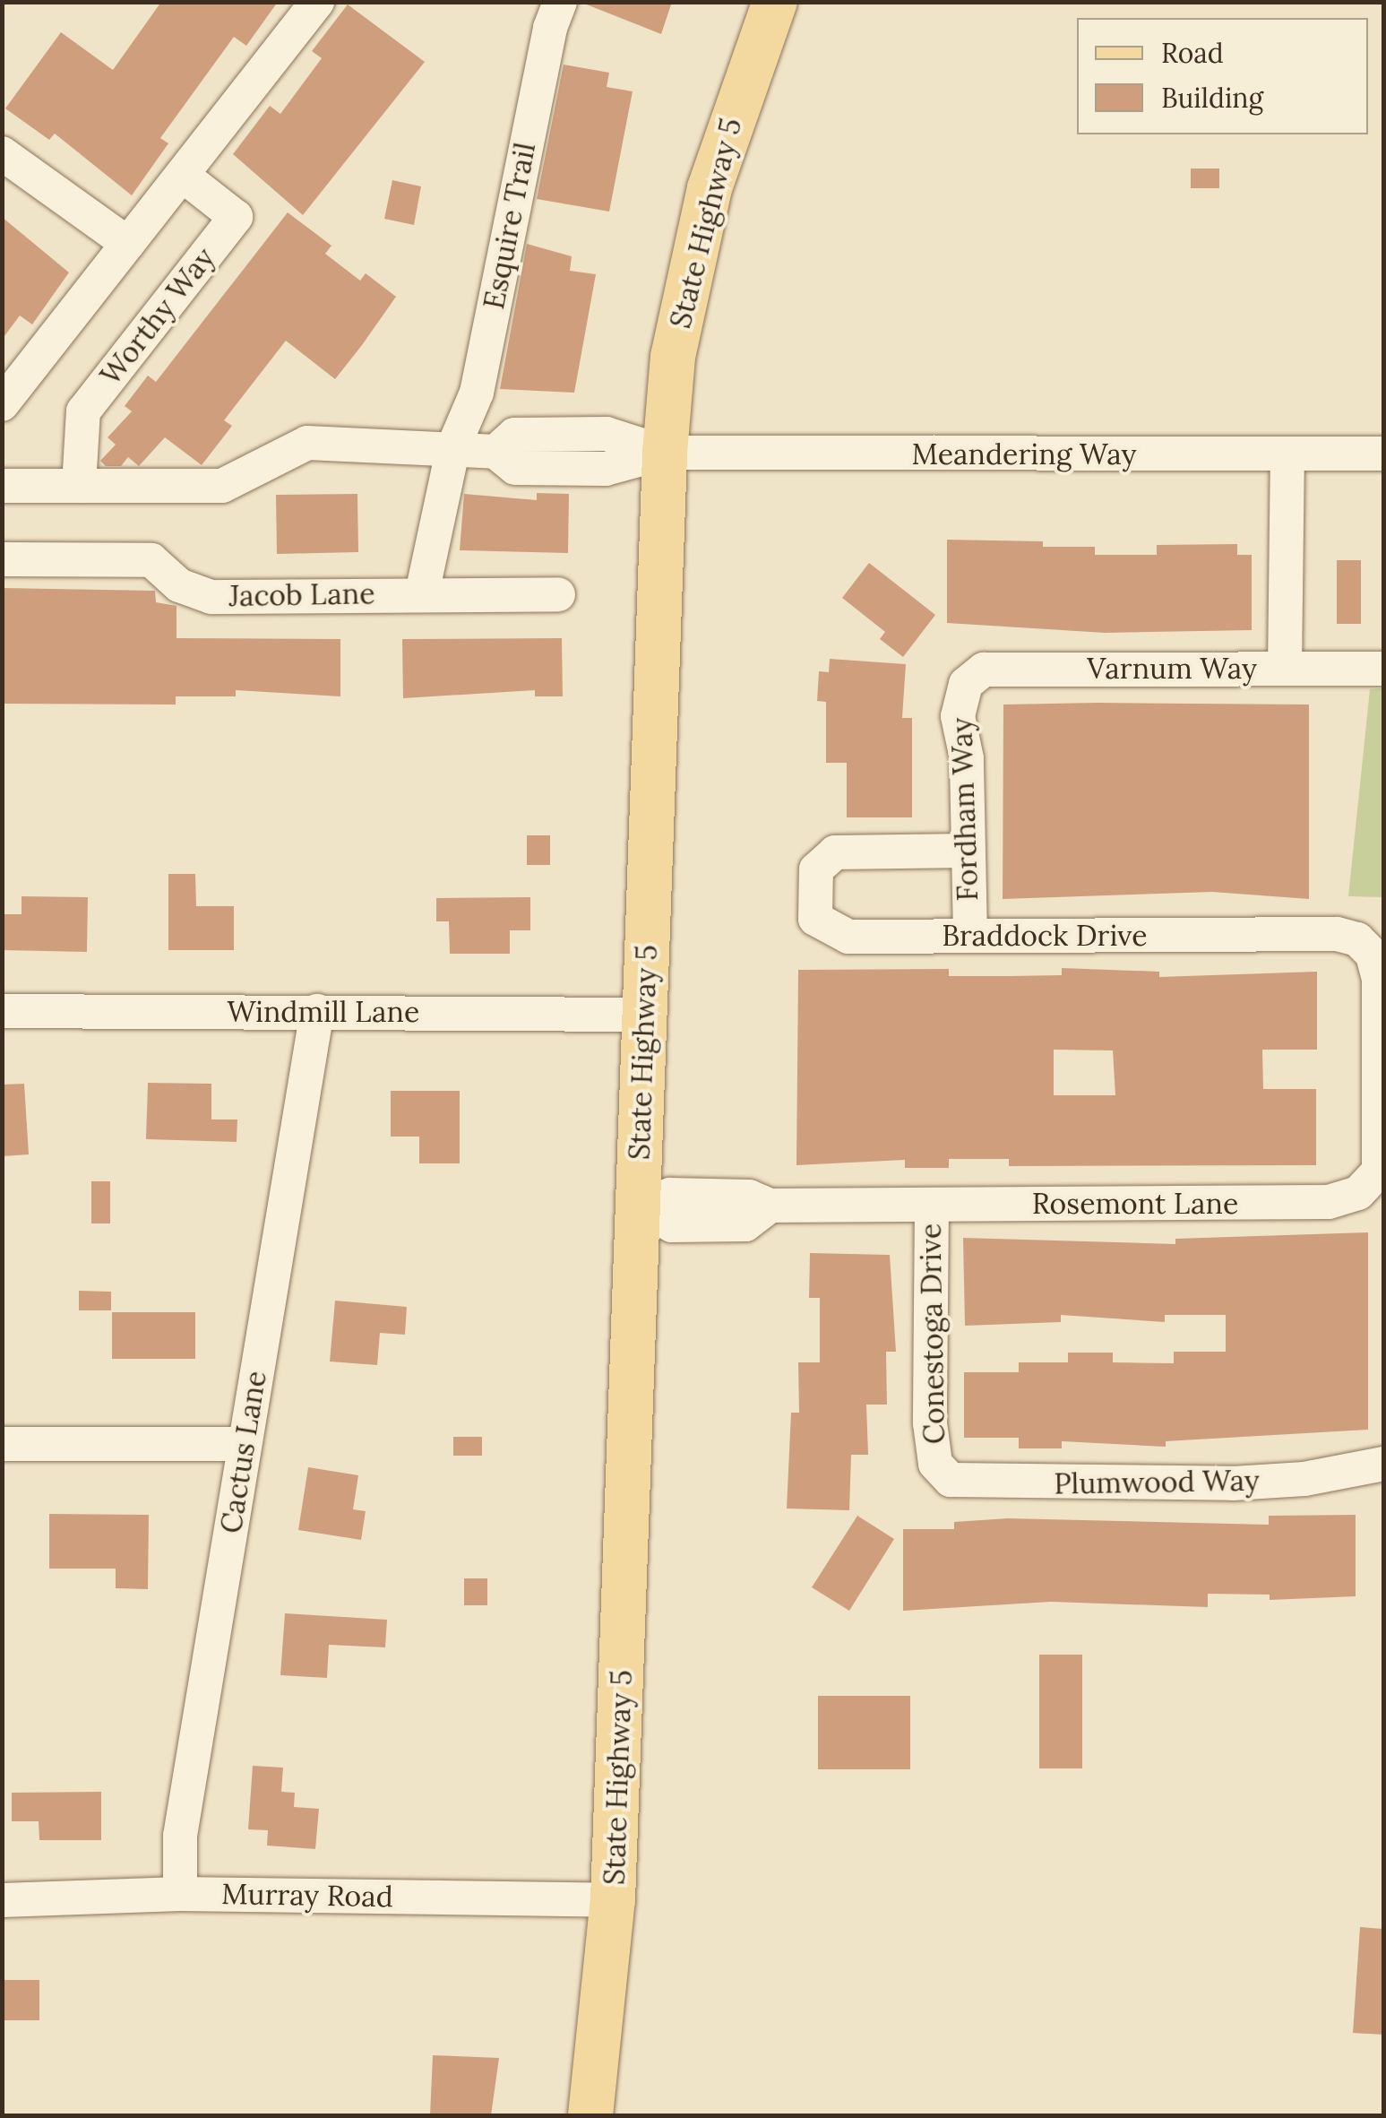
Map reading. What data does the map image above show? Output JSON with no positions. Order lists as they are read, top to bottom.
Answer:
{
  "streets": {
    "main road": ["State Highway 5"],
    "street": [
      "Esquire Trail",
      "Worthy Way",
      "Meandering Way",
      "Jacob Lane",
      "Varnum Way",
      "Fordham Way",
      "Braddock Drive",
      "Windmill Lane",
      "Rosemont Lane",
      "Conestoga Drive",
      "Cactus Lane",
      "Plumwood Way",
      "Murray Road"
    ]
  },
  "crossings": [
    ["State Highway 5", "Meandering Way"],
    ["State Highway 5", "Windmill Lane"],
    ["State Highway 5", "Rosemont Lane"],
    ["State Highway 5", "Murray Road"],
    ["Esquire Trail", "Meandering Way"],
    ["Esquire Trail", "Jacob Lane"],
    ["Varnum Way", "Fordham Way"],
    ["Fordham Way", "Braddock Drive"],
    ["Braddock Drive", "Rosemont Lane"],
    ["Windmill Lane", "Cactus Lane"],
    ["Rosemont Lane", "Conestoga Drive"],
    ["Conestoga Drive", "Plumwood Way"],
    ["Cactus Lane", "Murray Road"]
  ],
  "legend": ["Road", "Building"]
}
